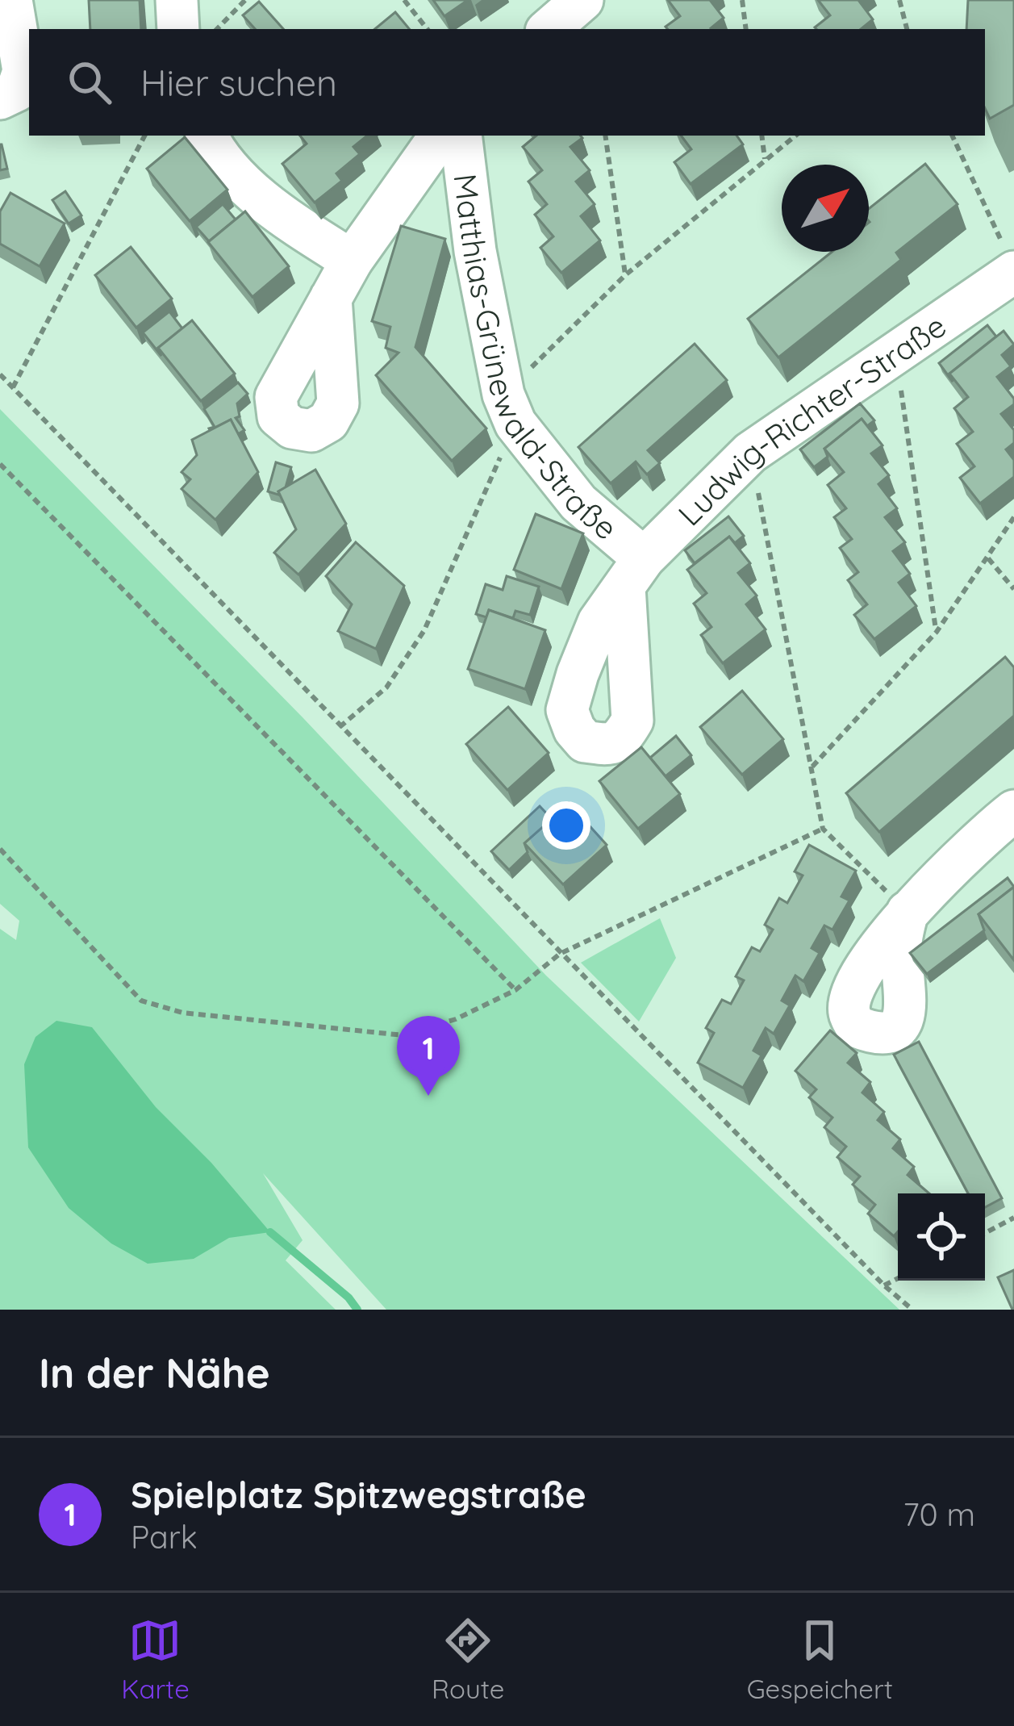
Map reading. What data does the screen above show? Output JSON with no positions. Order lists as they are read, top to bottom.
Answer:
{
  "streets": {
    "street": ["Matthias-Grünewald-Straße", "Ludwig-Richter-Straße"]
  },
  "crossings": [
    ["Matthias-Grünewald-Straße", "Ludwig-Richter-Straße"]
  ],
  "north": "top right",
  "page": {
    "search": "Hier suchen",
    "pins": "1",
    "heading": "In der Nähe",
    "list": [
      {
        "mark": "1",
        "name": "Spielplatz Spitzwegstraße",
        "note": "Park",
        "value": "70 m"
      }
    ],
    "nav": ["Karte", "Route", "Gespeichert"]
  }
}
